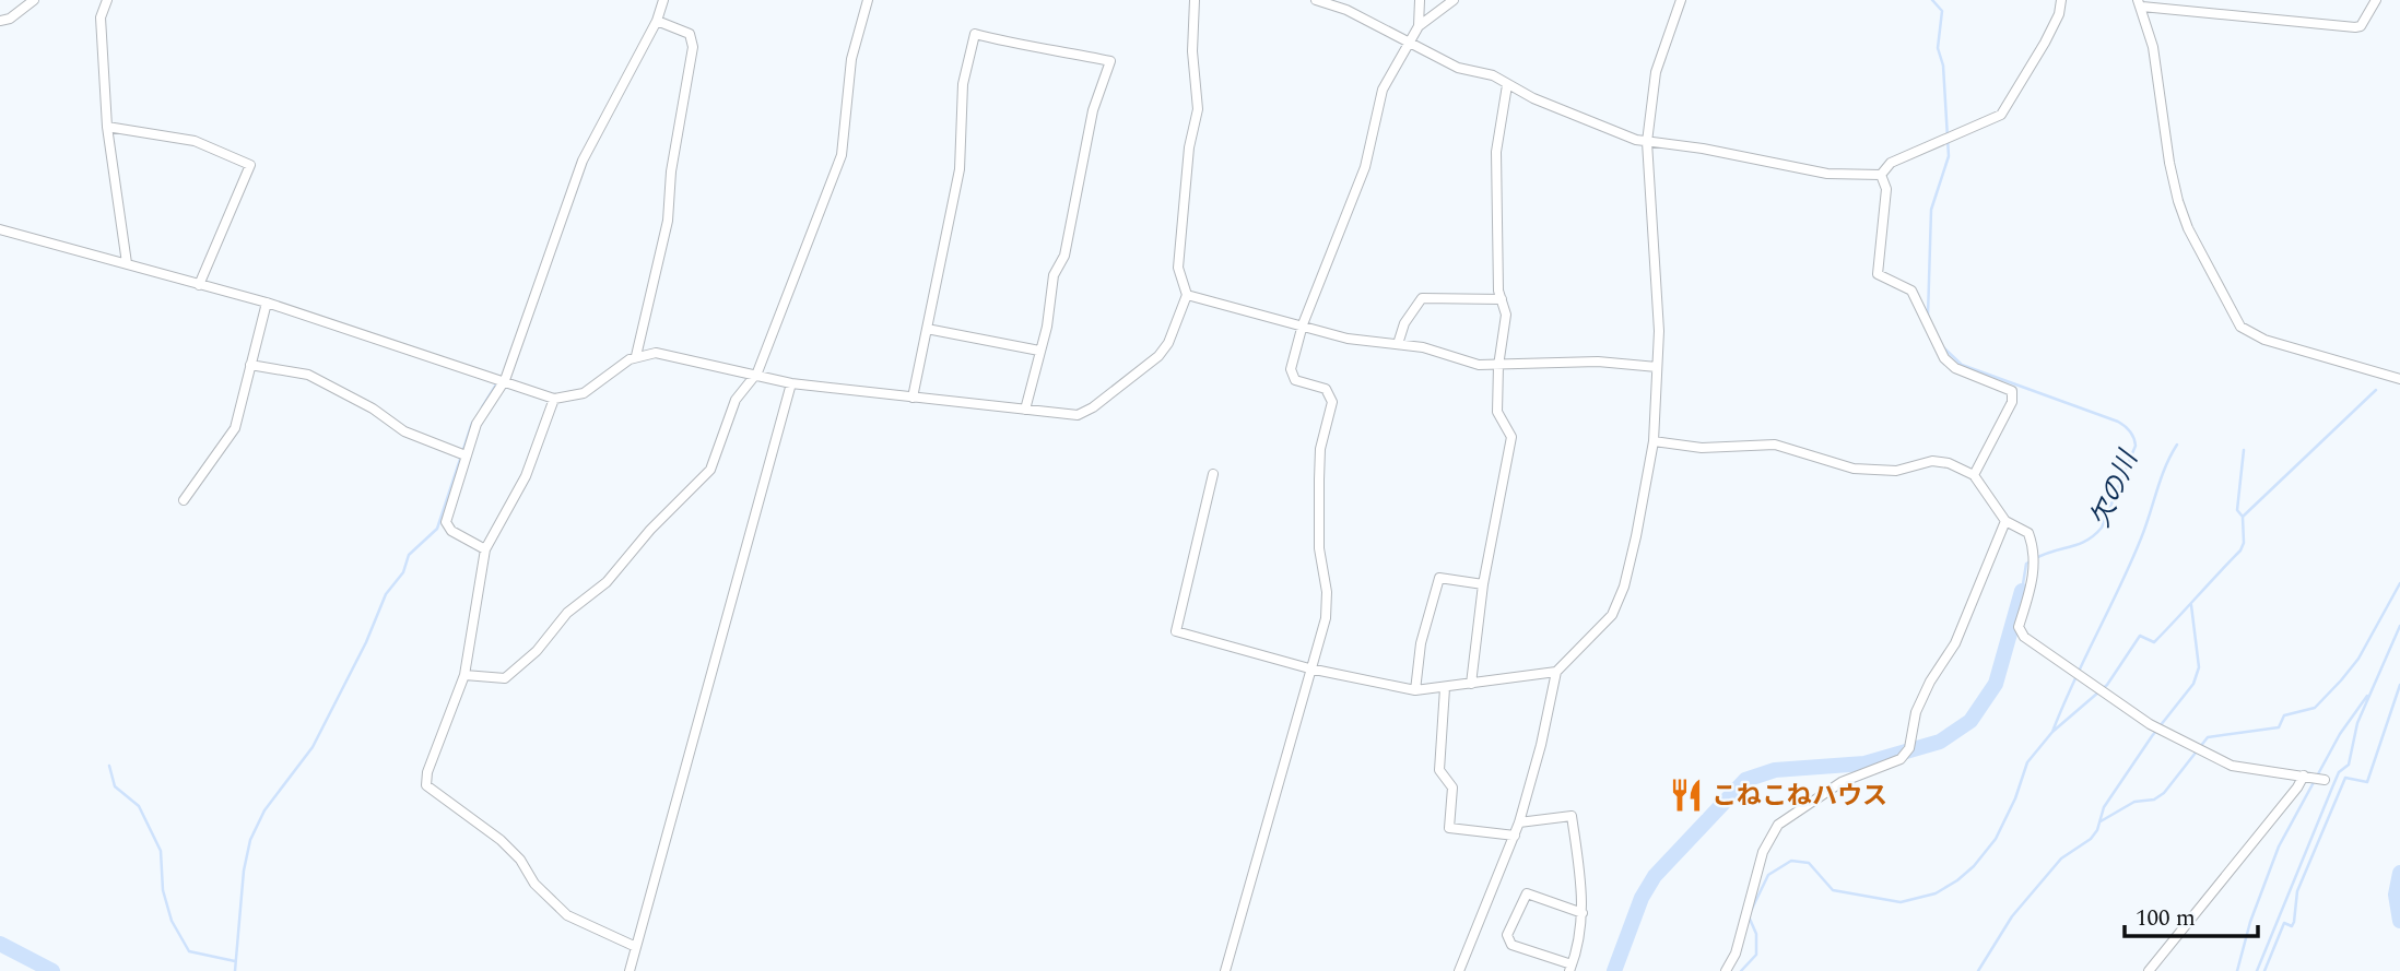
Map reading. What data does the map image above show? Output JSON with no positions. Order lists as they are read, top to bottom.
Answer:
{
  "water": ["欠の川"],
  "places": {
    "restaurant": ["こねこねハウス"]
  },
  "scale_bar": "100 m"
}
